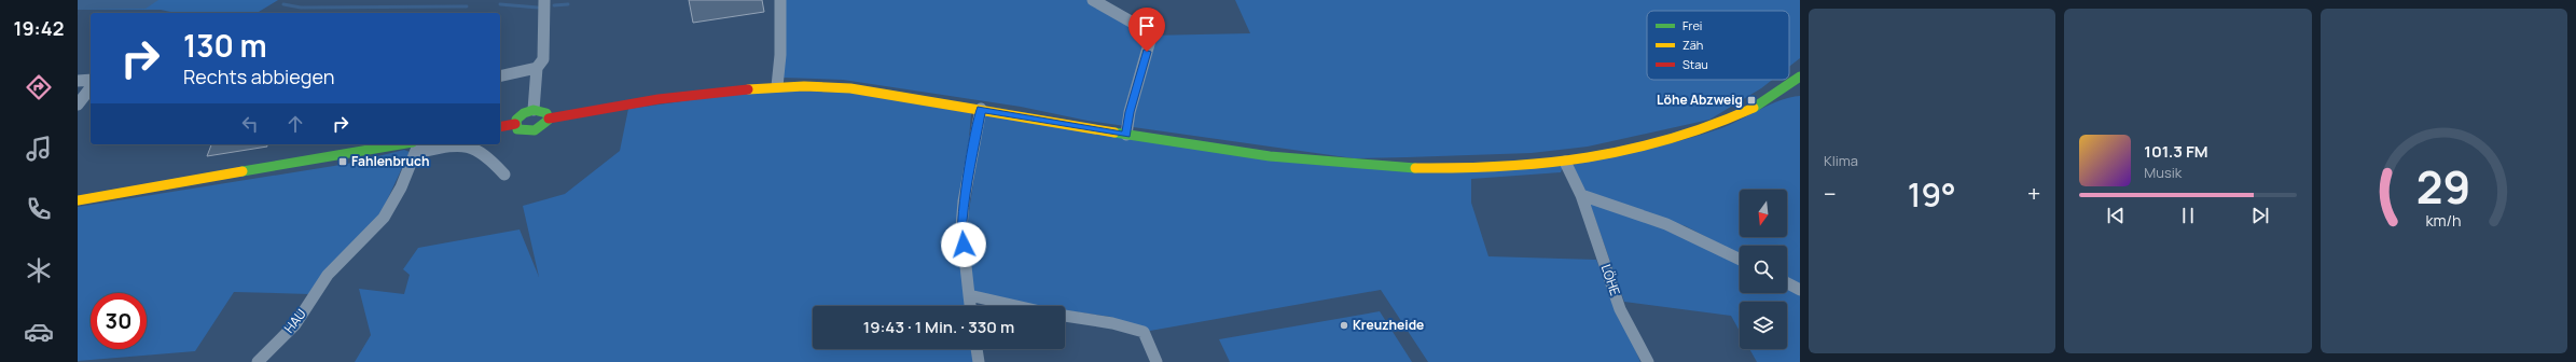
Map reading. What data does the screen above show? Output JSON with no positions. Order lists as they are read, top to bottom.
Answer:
{
  "streets": {
    "street": ["LÖHE", "HAU"]
  },
  "places": {
    "transit": ["Löhe Abzweig", "Fahlenbruch"],
    "other": ["Kreuzheide"]
  },
  "legend": ["Frei", "Zäh", "Stau"],
  "north": "bottom",
  "page": {
    "tabs": "19:42",
    "tile": "Klima",
    "turn": ["130 m", "Rechts abbiegen"],
    "song": ["101.3 FM", "Musik"],
    "heat": ["−", "19°", "+"],
    "limit": "30",
    "trip": "19:43 · 1 Min. · 330 m",
    "gauge": ["29", "km/h"]
  }
}
